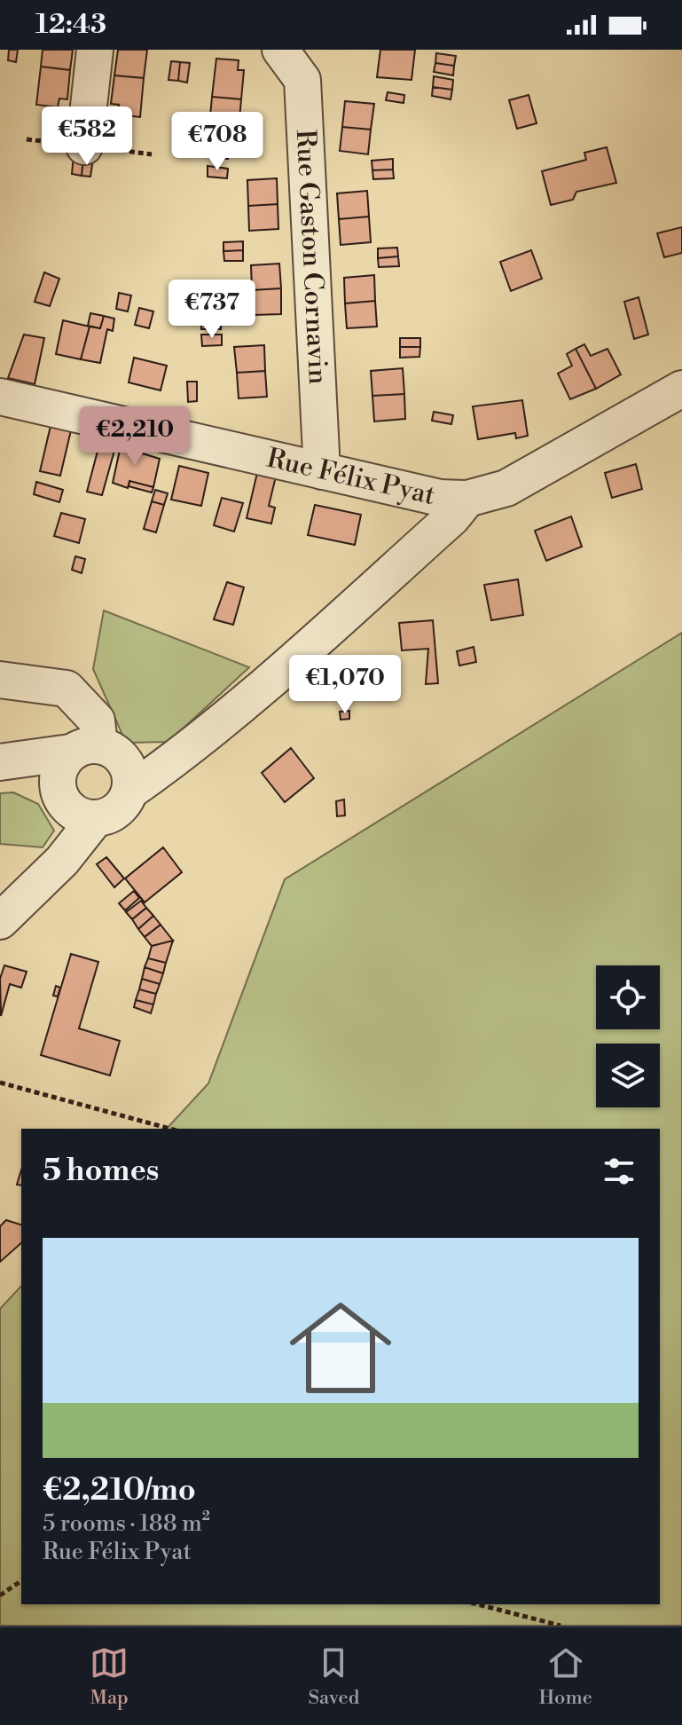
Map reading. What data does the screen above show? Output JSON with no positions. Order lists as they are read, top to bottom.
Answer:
{
  "streets": {
    "street": ["Rue Gaston Cornavin", "Rue Félix Pyat"]
  },
  "crossings": [
    ["Rue Gaston Cornavin", "Rue Félix Pyat"]
  ],
  "page": {
    "status": "12:43",
    "price": [
      "€582",
      "€708",
      "€737",
      "€2,210",
      "€1,070"
    ],
    "heading": "5 homes",
    "list": [
      {
        "name": "€2,210/mo",
        "note": "5 rooms · 188 m² · Rue Félix Pyat"
      }
    ],
    "tabs": ["Map", "Saved", "Home"]
  }
}
